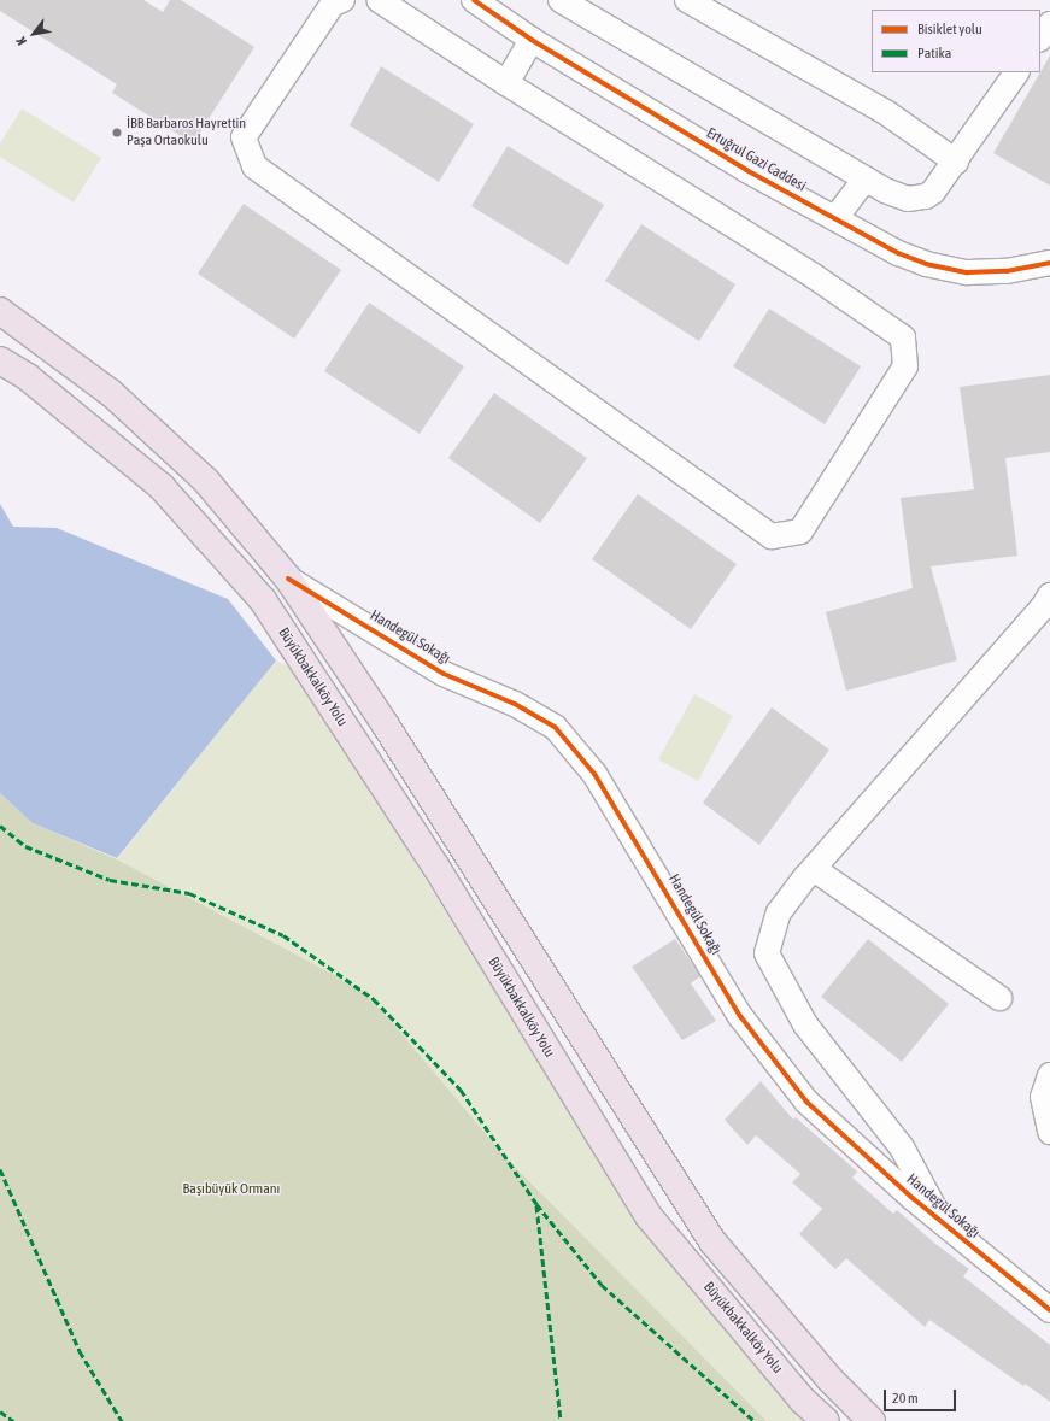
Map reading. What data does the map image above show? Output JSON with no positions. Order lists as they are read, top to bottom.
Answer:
{
  "streets": {
    "highway": ["Büyükbakkalköy Yolu"],
    "street": ["Ertuğrul Gazi Caddesi", "Handegül Sokağı"]
  },
  "parks": ["Başıbüyük Ormanı"],
  "places": ["İBB Barbaros Hayrettin Paşa Ortaokulu"],
  "legend": ["Bisiklet yolu", "Patika"],
  "scale_bar": "20 m",
  "north": "bottom left"
}
